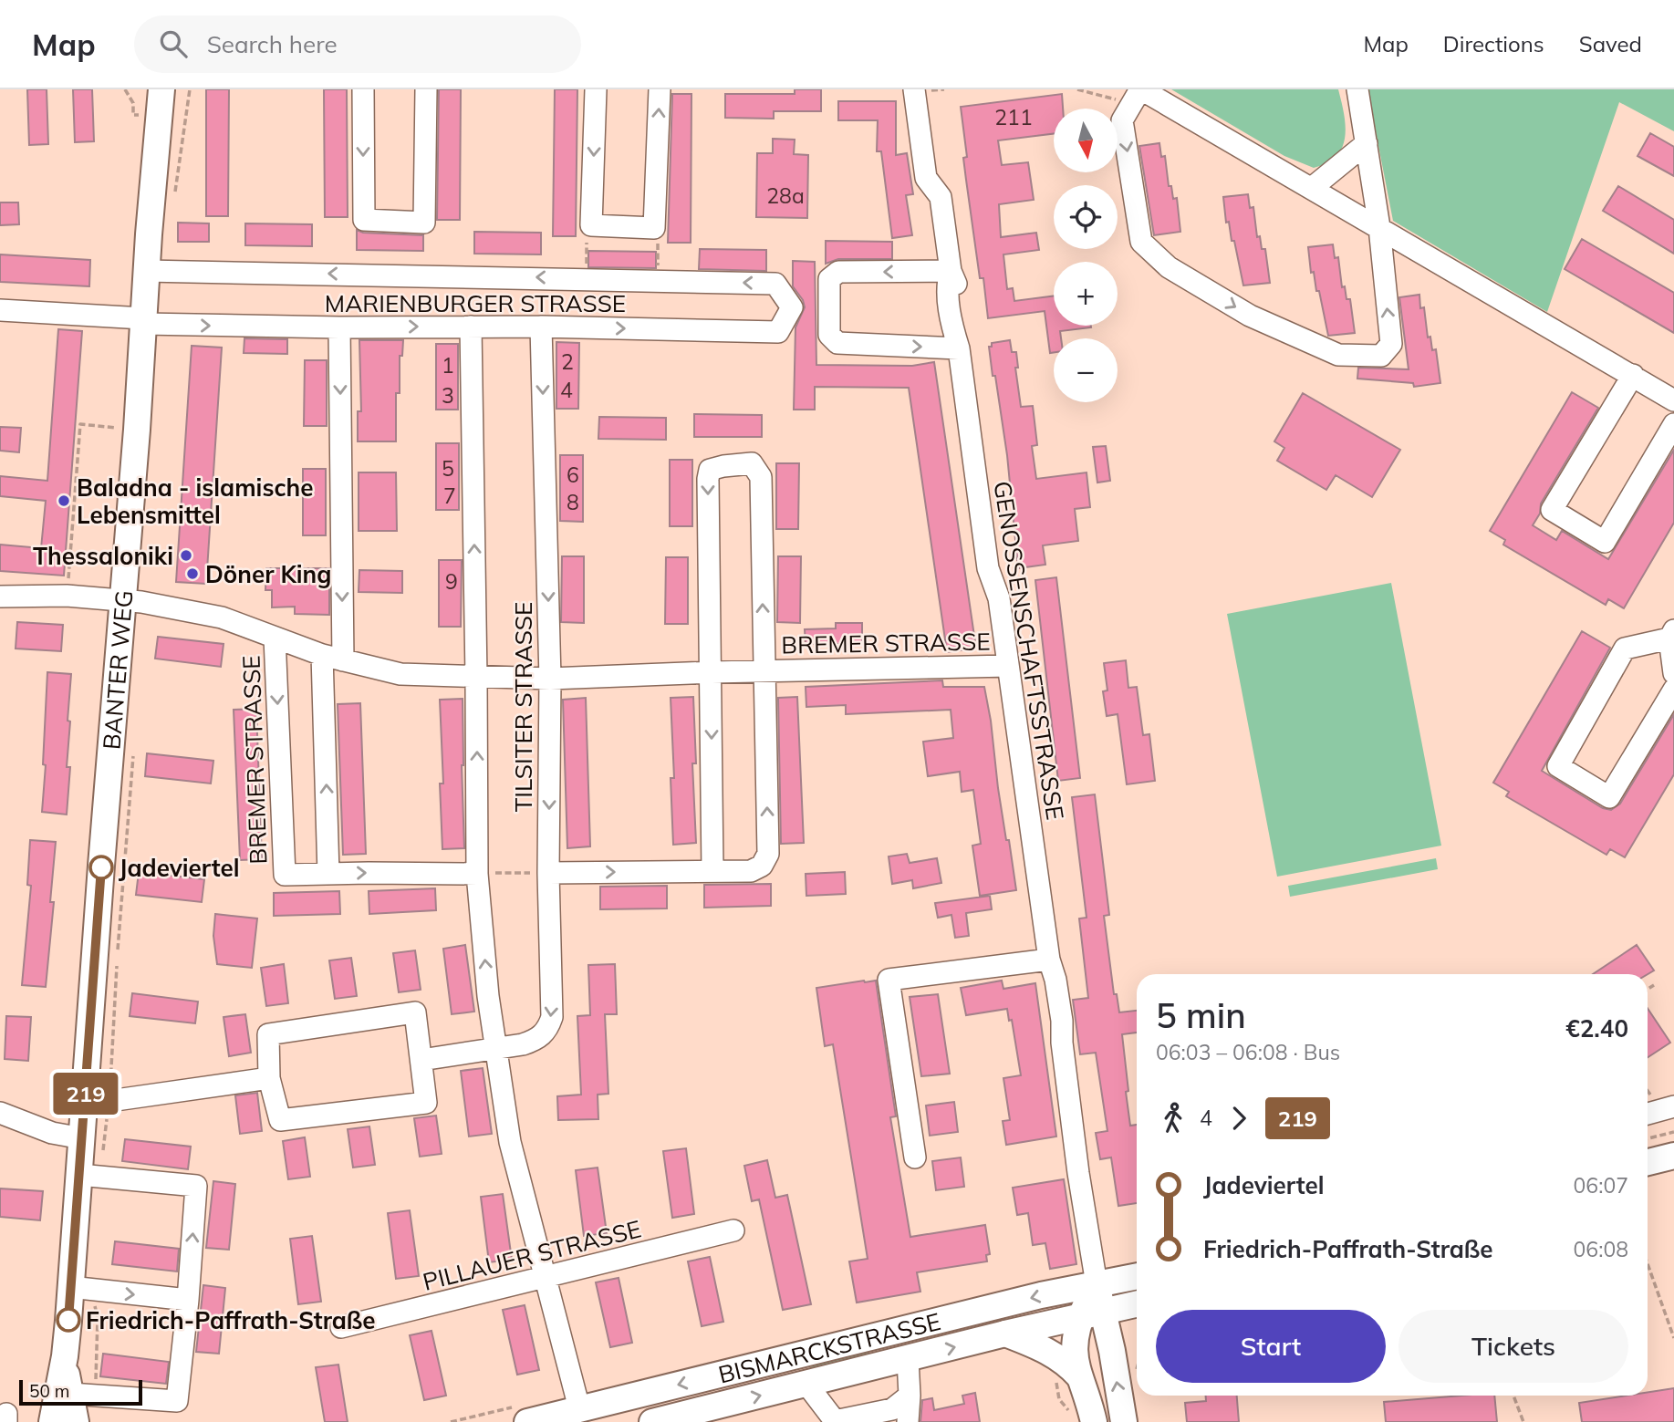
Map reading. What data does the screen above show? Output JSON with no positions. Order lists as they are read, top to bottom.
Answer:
{
  "streets": {
    "main road": ["BANTER WEG", "BISMARCKSTRASSE"],
    "street": [
      "MARIENBURGER STRASSE",
      "BREMER STRASSE",
      "GENOSSENSCHAFTSSTRASSE",
      "TILSITER STRASSE",
      "PILLAUER STRASSE"
    ]
  },
  "crossings": [
    ["MARIENBURGER STRASSE", "BANTER WEG"],
    ["MARIENBURGER STRASSE", "TILSITER STRASSE"],
    ["BREMER STRASSE", "GENOSSENSCHAFTSSTRASSE"],
    ["BREMER STRASSE", "BANTER WEG"],
    ["BREMER STRASSE", "TILSITER STRASSE"],
    ["GENOSSENSCHAFTSSTRASSE", "BISMARCKSTRASSE"],
    ["TILSITER STRASSE", "PILLAUER STRASSE"],
    ["TILSITER STRASSE", "BISMARCKSTRASSE"]
  ],
  "places": [
    "Baladna - islamische Lebensmittel",
    "Thessaloniki",
    "Döner King",
    "Jadeviertel",
    "Friedrich-Paffrath-Straße"
  ],
  "lines": ["bus line 219"],
  "house_numbers": [
    "211",
    "28a",
    "2",
    "1",
    "4",
    "3",
    "5",
    "6",
    "7",
    "8",
    "9"
  ],
  "scale_bar": "50 m",
  "north": "bottom",
  "page": {
    "header": "Map",
    "search": "Search here",
    "nav": ["Map", "Directions", "Saved"],
    "on_map": "219",
    "map_buttons": ["+", "−"],
    "heading": ["5 min", "06:03 – 06:08 · Bus", "€2.40"],
    "legs": ["4", "219"],
    "list": [
      {
        "name": "Jadeviertel",
        "value": "06:07"
      },
      {
        "name": "Friedrich-Paffrath-Straße",
        "value": "06:08"
      }
    ],
    "buttons": ["Start", "Tickets"],
    "scale": "50 m"
  }
}
